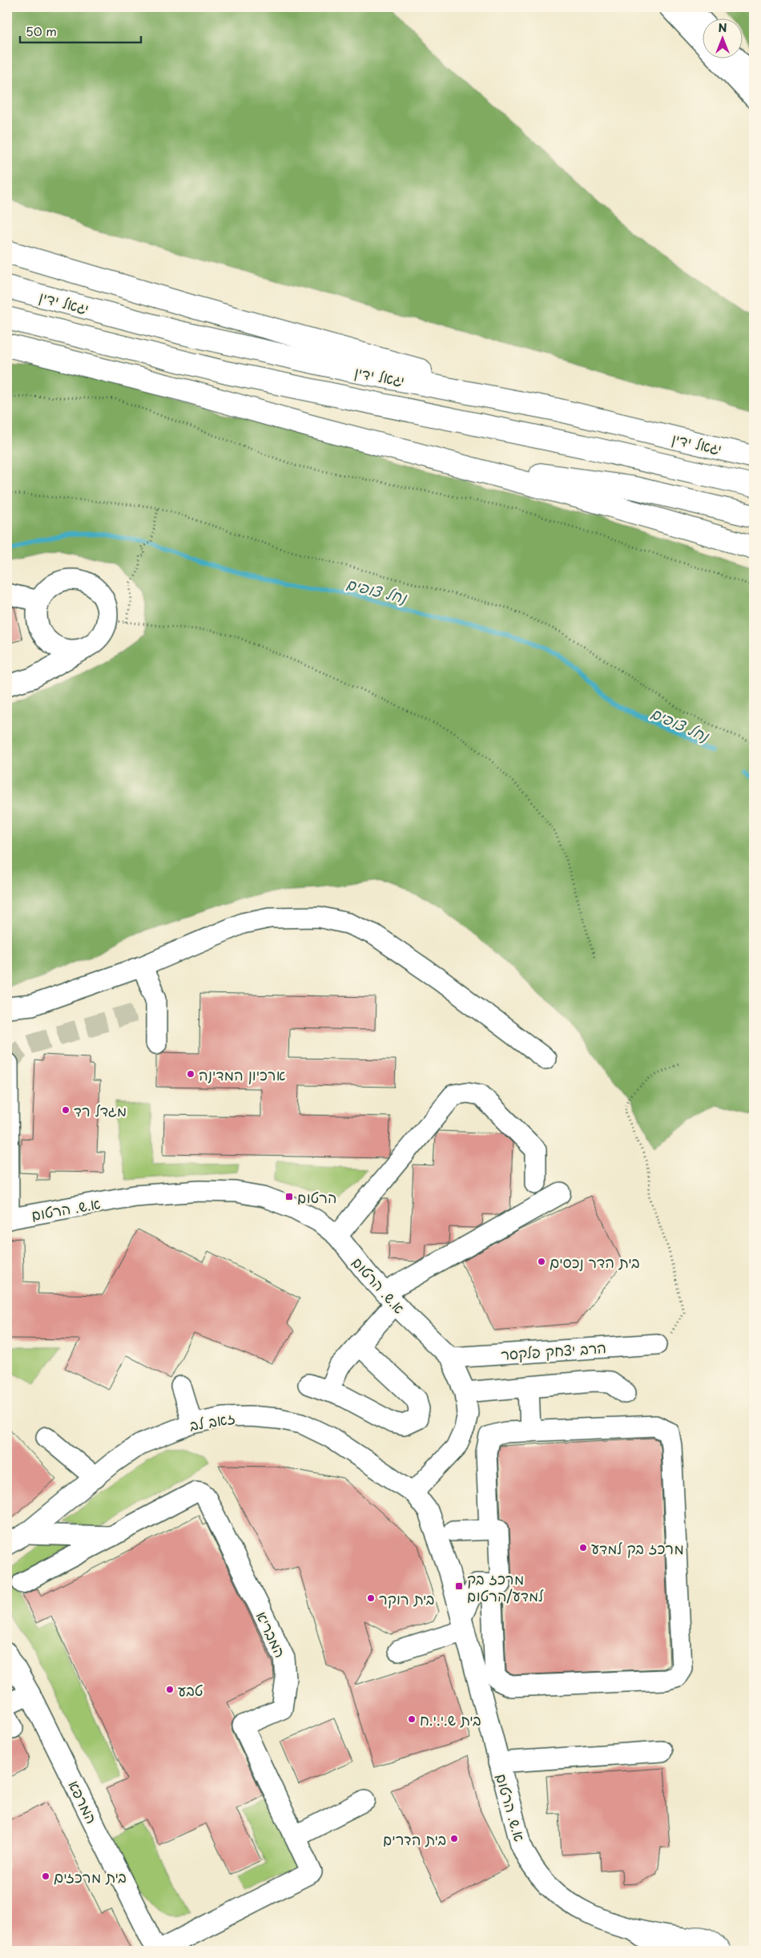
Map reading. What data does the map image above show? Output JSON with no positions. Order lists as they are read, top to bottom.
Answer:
{
  "streets": {
    "main road": ["יגאל ידין"],
    "street": [
      "א.ש. הרטום",
      "הרב יצחק פלקסר",
      "זאב לב",
      "המבריא",
      "המרפא"
    ]
  },
  "crossings": [
    ["א.ש. הרטום", "הרב יצחק פלקסר"],
    ["א.ש. הרטום", "זאב לב"],
    ["המבריא", "המרפא"]
  ],
  "water": ["נחל צופים"],
  "places": {
    "other": [
      "ארכיון המדינה",
      "מגדל רד",
      "בית הדר נכסים",
      "מרכז בק למדע",
      "בית רוקר",
      "טבע",
      "בית ש.י.י.ח",
      "בית הדרים",
      "בית מרכזים"
    ],
    "transit": ["הרטום", "מרכז בק למדע/הרטום"]
  },
  "scale_bar": "50 m",
  "north": "top"
}
